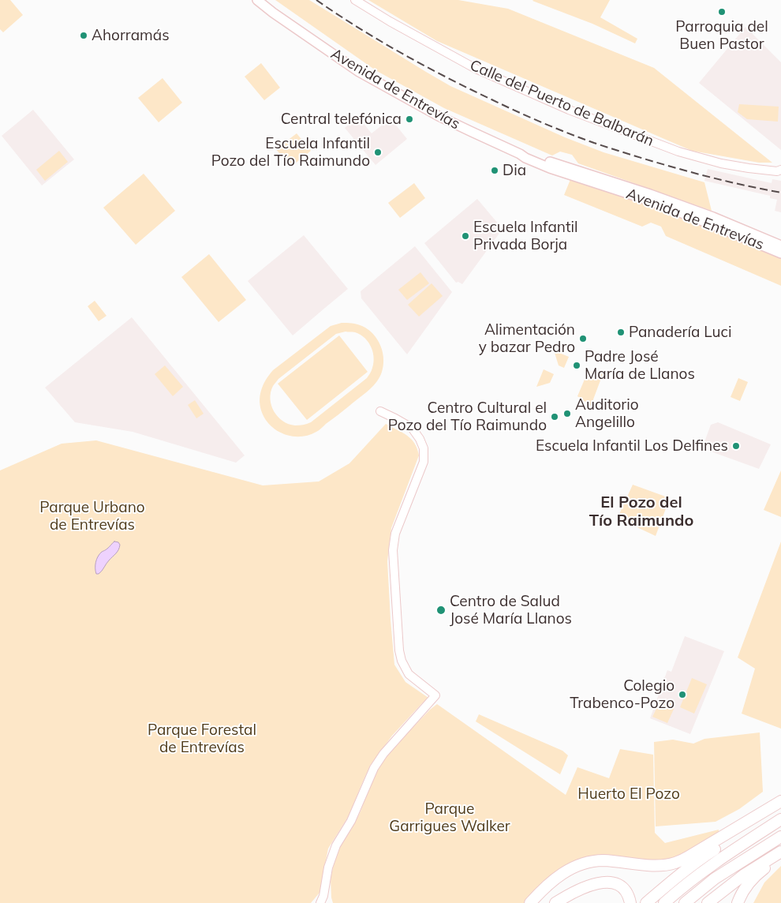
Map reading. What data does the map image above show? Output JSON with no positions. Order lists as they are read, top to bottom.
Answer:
{
  "streets": {
    "main road": ["Avenida de Entrevías"],
    "street": ["Calle del Puerto de Balbarán"]
  },
  "districts": ["El Pozo del Tío Raimundo"],
  "parks": [
    "Parque Urbano de Entrevías",
    "Parque Forestal de Entrevías",
    "Huerto El Pozo",
    "Parque Garrigues Walker"
  ],
  "places": [
    "Parroquia del Buen Pastor",
    "Ahorramás",
    "Central telefónica",
    "Escuela Infantil Pozo del Tío Raimundo",
    "Dia",
    "Escuela Infantil Privada Borja",
    "Panadería Luci",
    "Alimentación y bazar Pedro",
    "Padre José María de Llanos",
    "Auditorio Angelillo",
    "Centro Cultural el Pozo del Tío Raimundo",
    "Escuela Infantil Los Delfines",
    "Centro de Salud José María Llanos",
    "Colegio Trabenco-Pozo"
  ]
}
